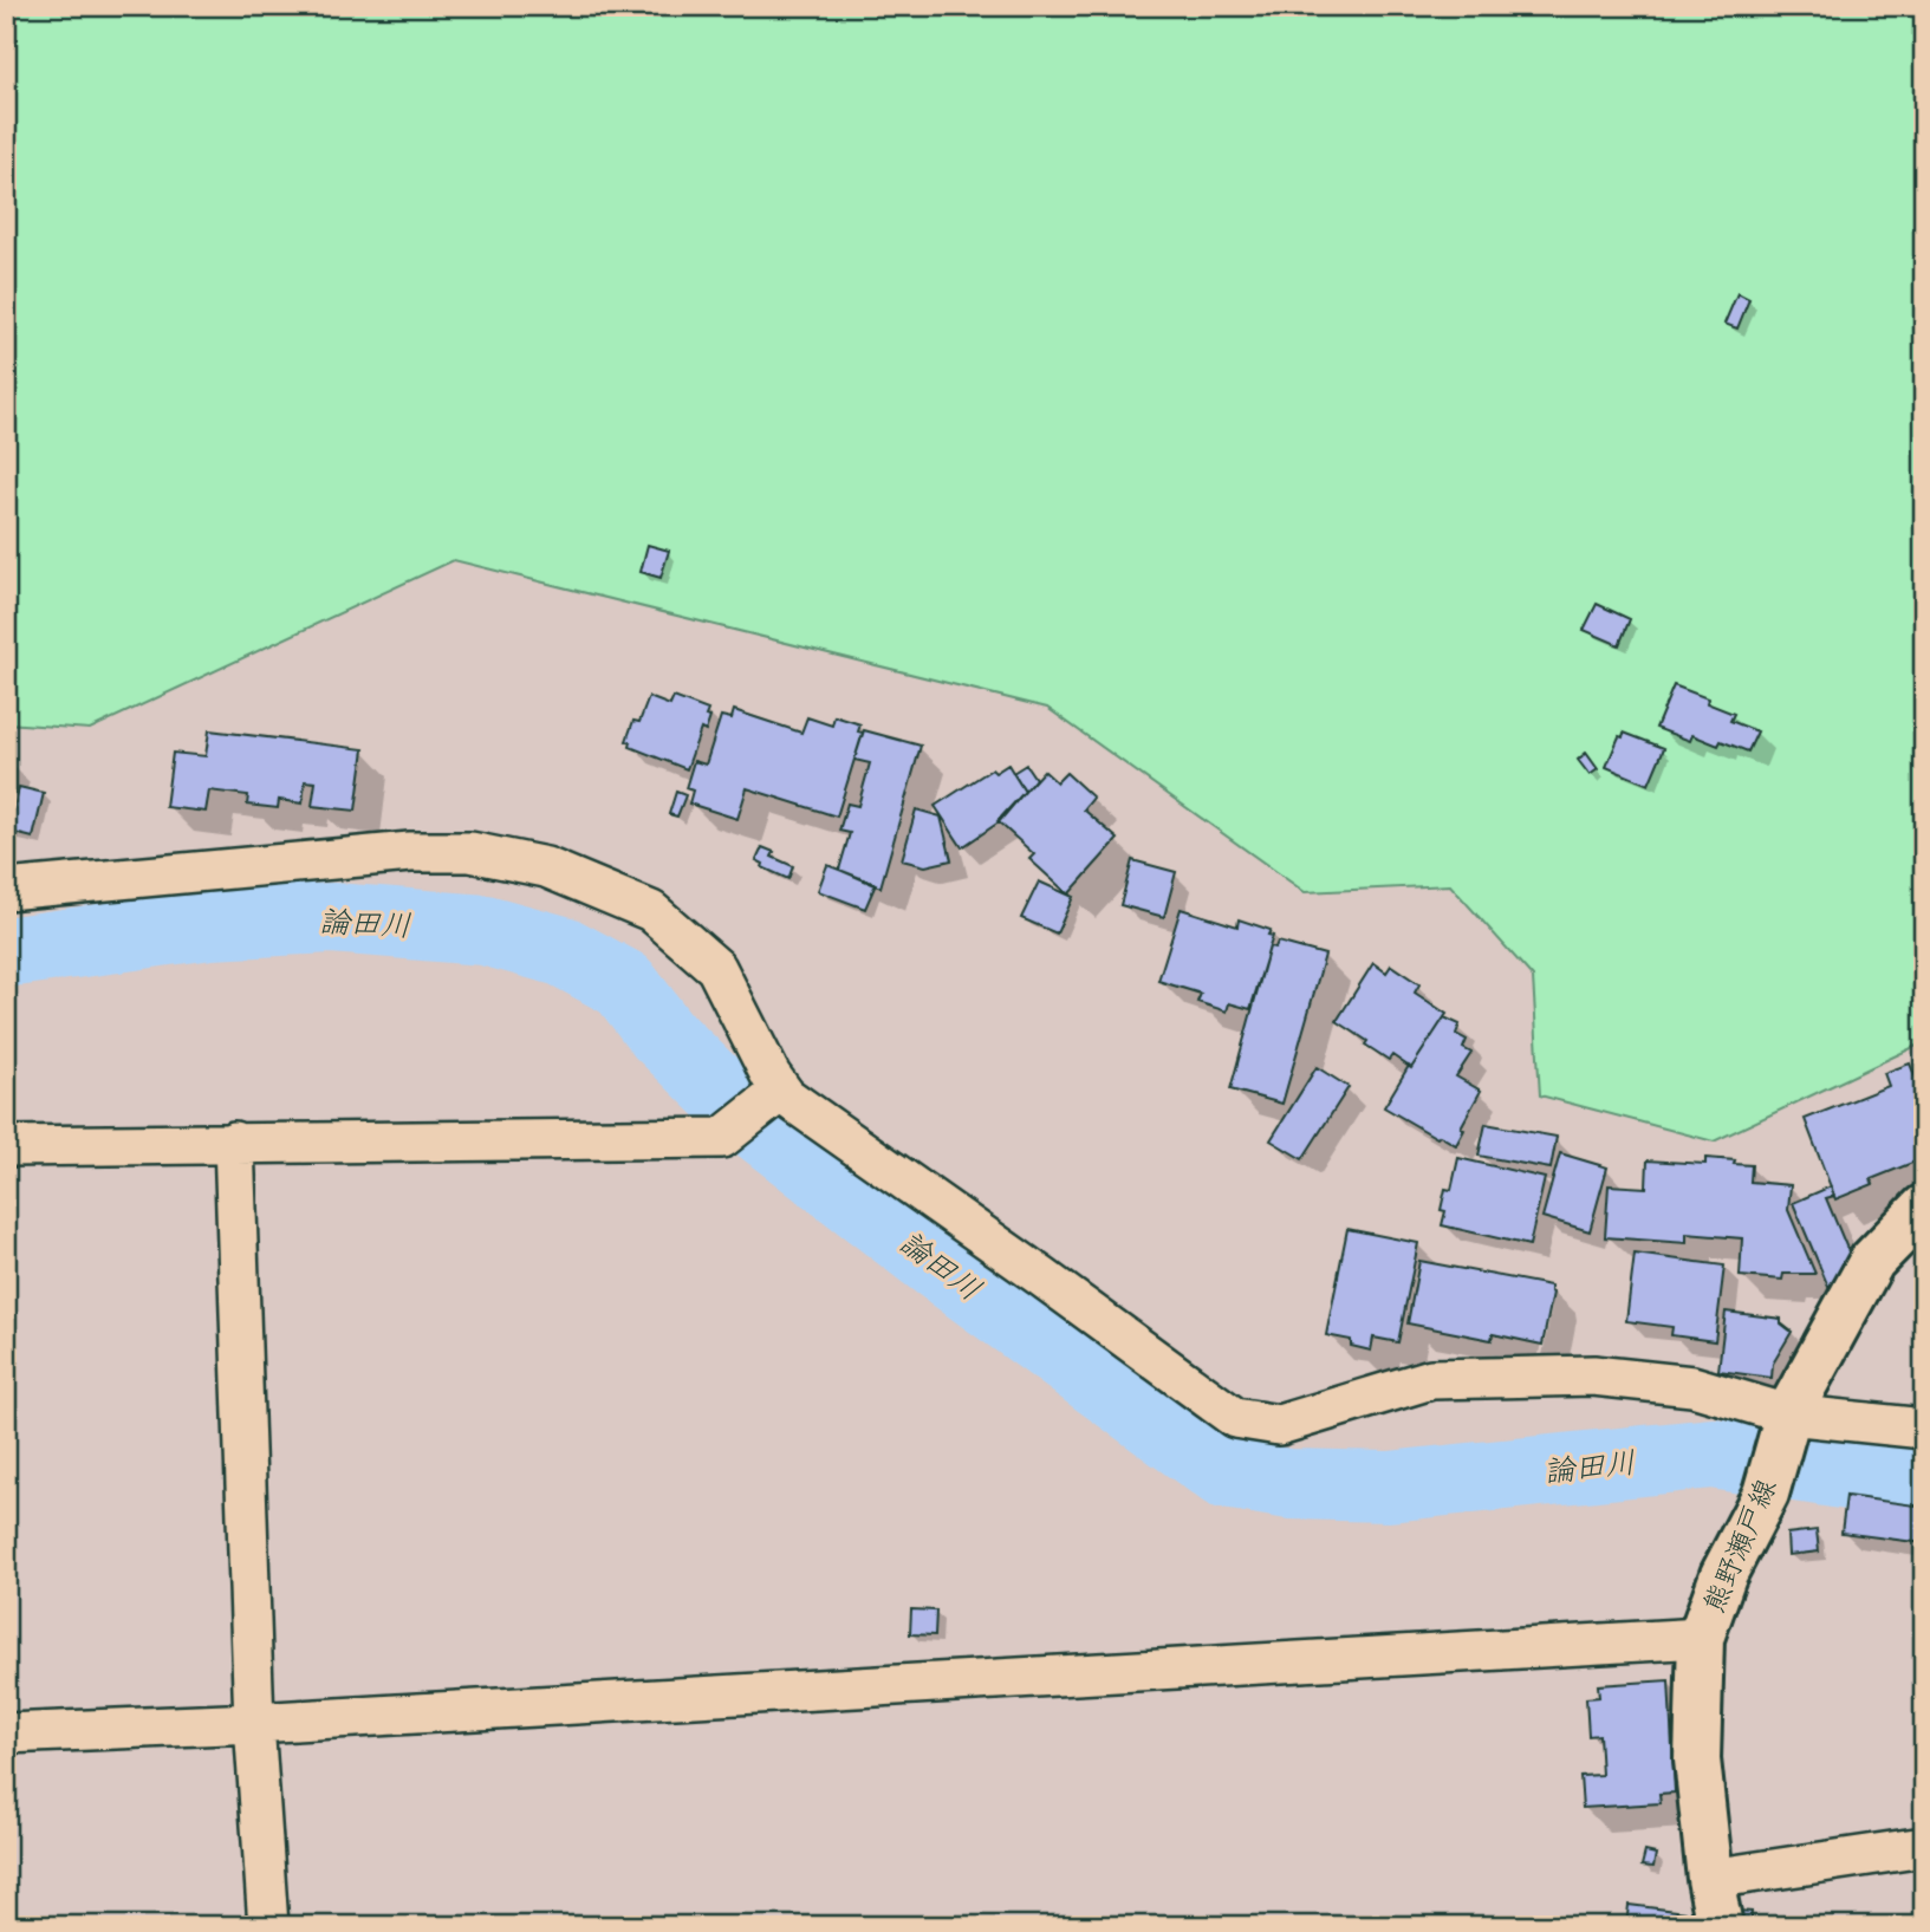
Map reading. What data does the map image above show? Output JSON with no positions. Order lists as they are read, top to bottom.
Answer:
{
  "streets": {
    "main road": ["熊野瀬戸線"]
  },
  "water": ["論田川"]
}
